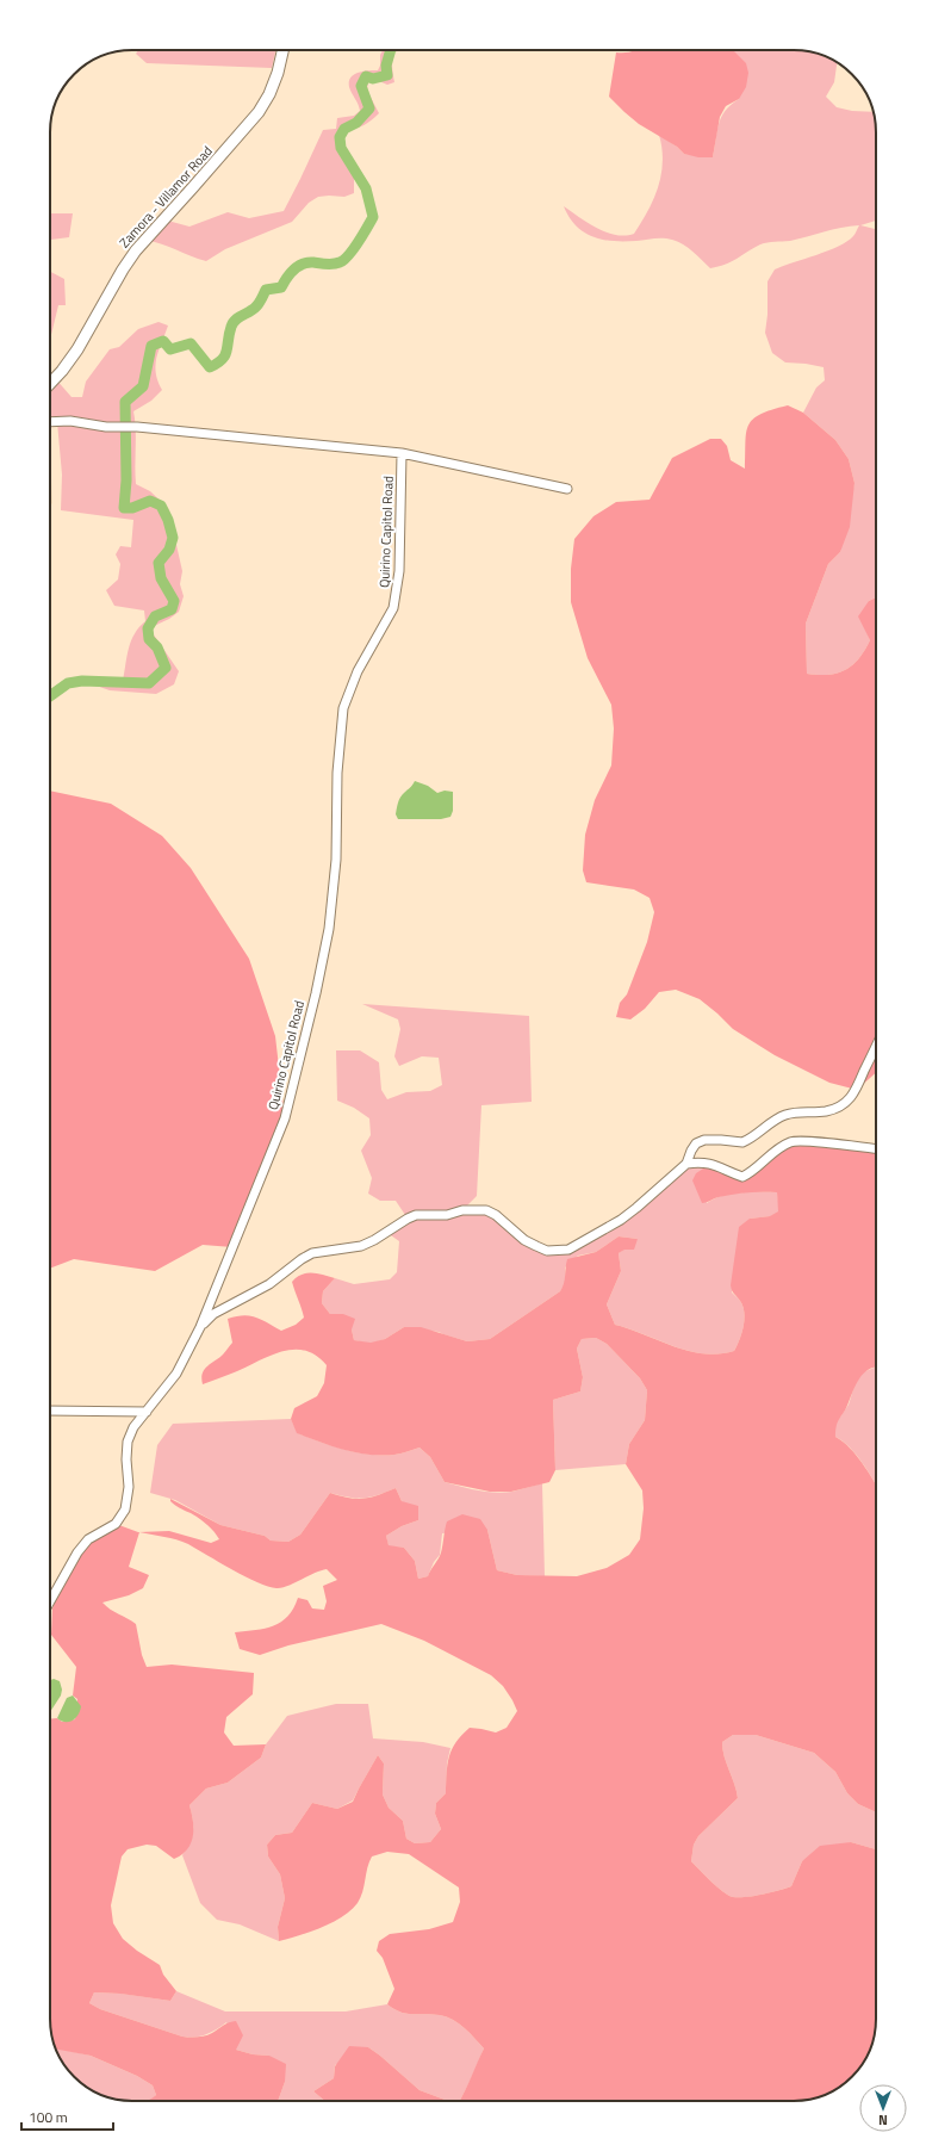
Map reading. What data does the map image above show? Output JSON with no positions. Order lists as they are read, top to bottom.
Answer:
{
  "streets": {
    "main road": ["Zamora - Villamor Road"],
    "street": ["Quirino Capitol Road"]
  },
  "scale_bar": "100 m",
  "north": "bottom"
}
